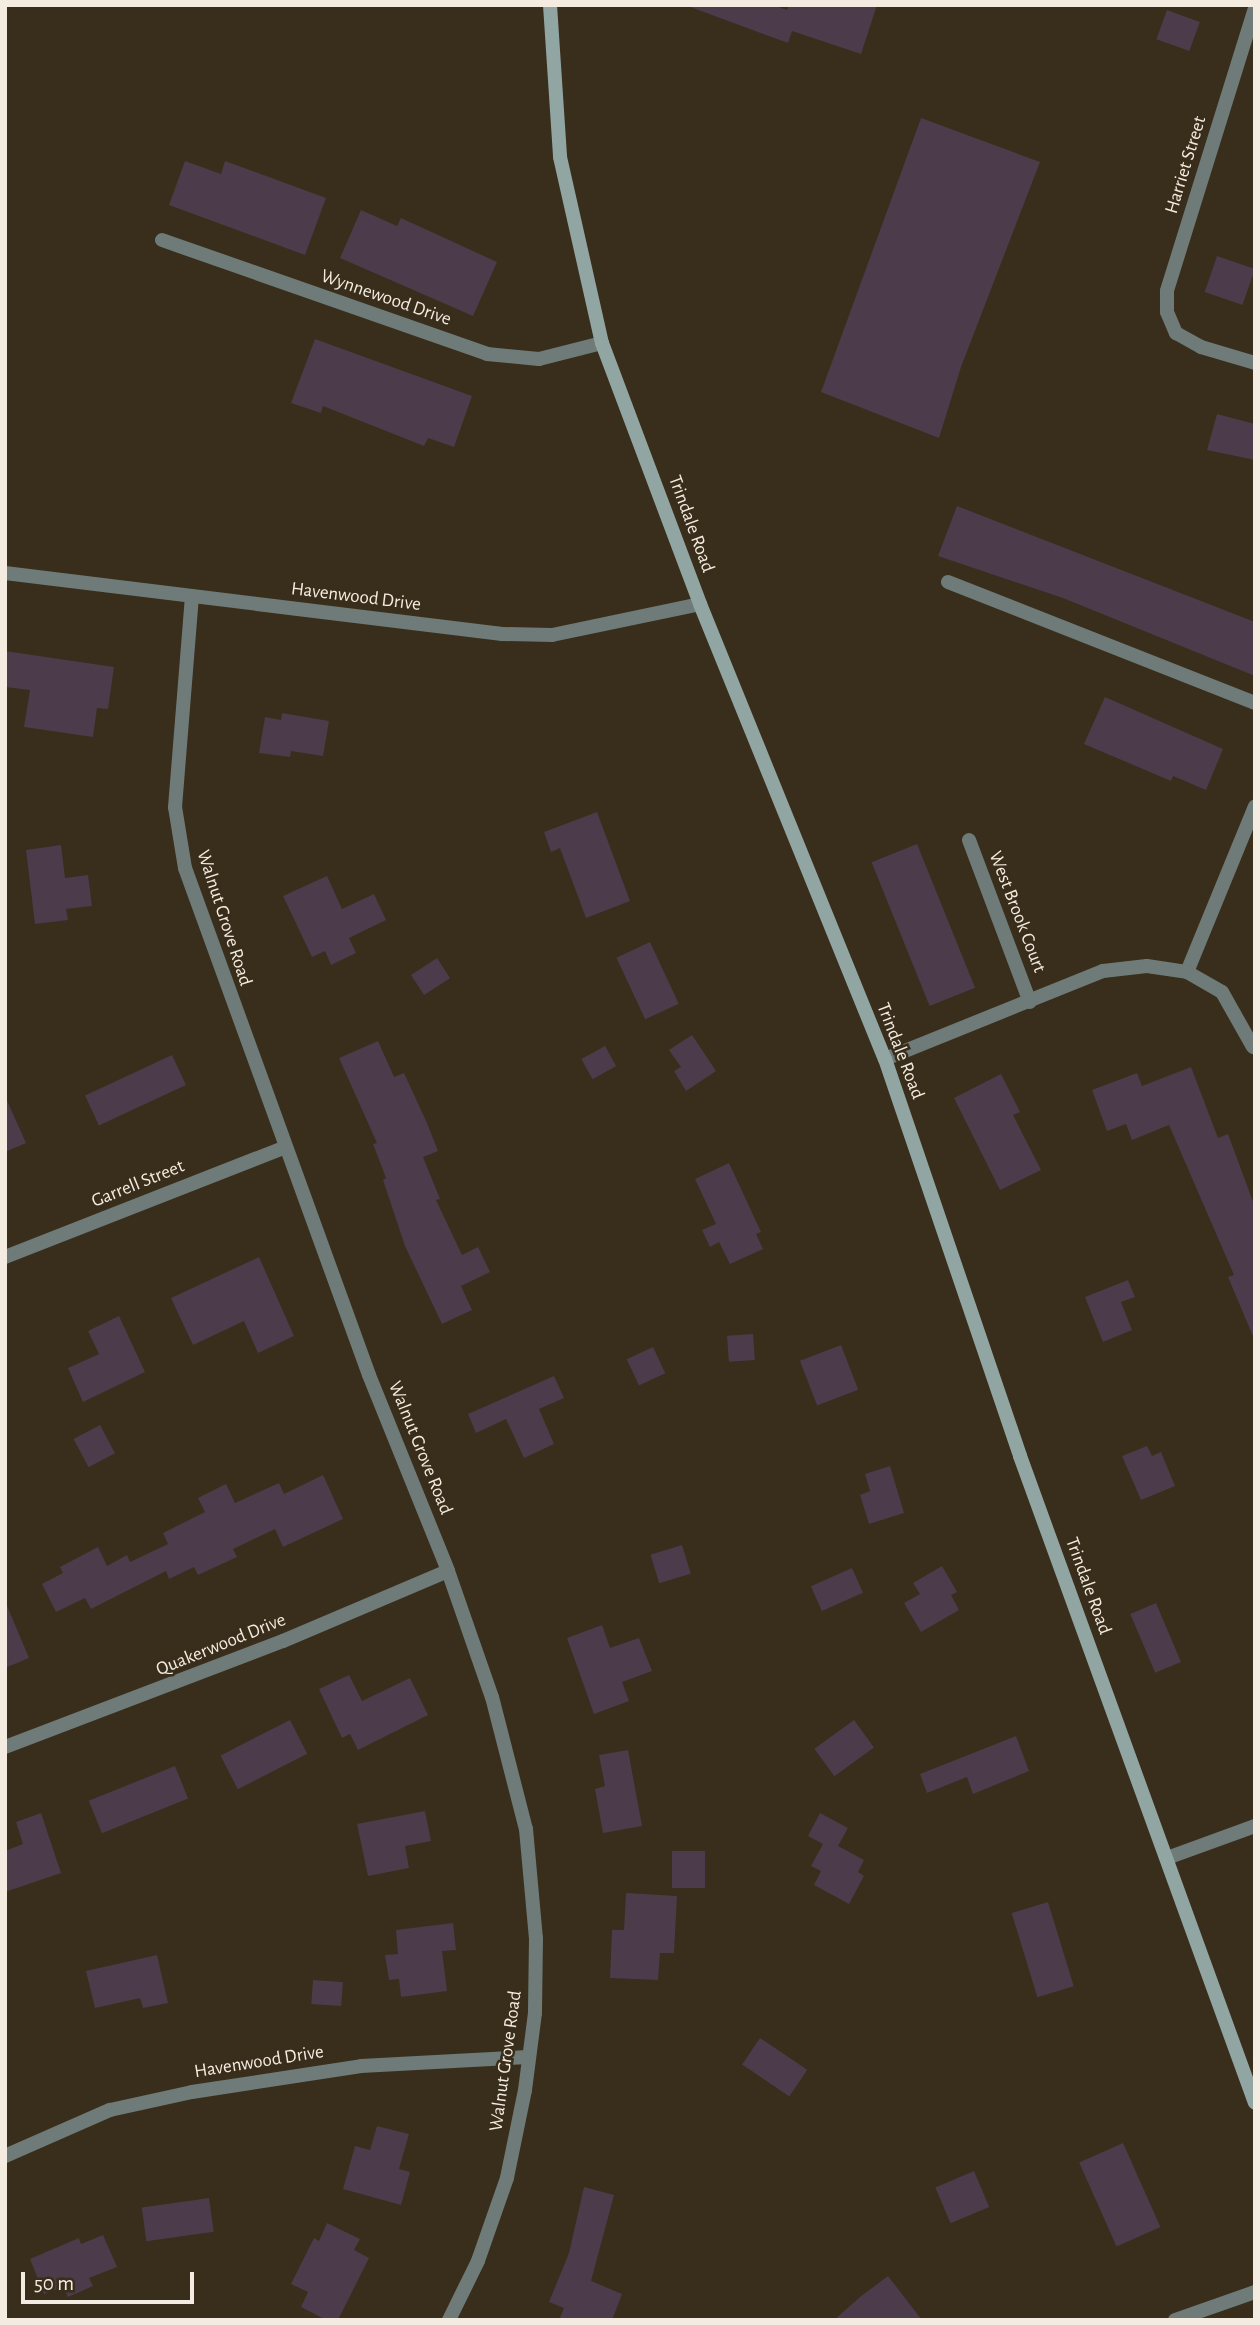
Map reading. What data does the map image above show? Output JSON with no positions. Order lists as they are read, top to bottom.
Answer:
{
  "streets": {
    "main road": ["Trindale Road"],
    "street": [
      "Harriet Street",
      "Wynnewood Drive",
      "Havenwood Drive",
      "West Brook Court",
      "Walnut Grove Road",
      "Garrell Street",
      "Quakerwood Drive"
    ]
  },
  "crossings": [
    ["Wynnewood Drive", "Trindale Road"],
    ["Trindale Road", "Havenwood Drive"],
    ["Havenwood Drive", "Walnut Grove Road"],
    ["Walnut Grove Road", "Garrell Street"],
    ["Walnut Grove Road", "Quakerwood Drive"]
  ],
  "scale_bar": "50 m"
}
